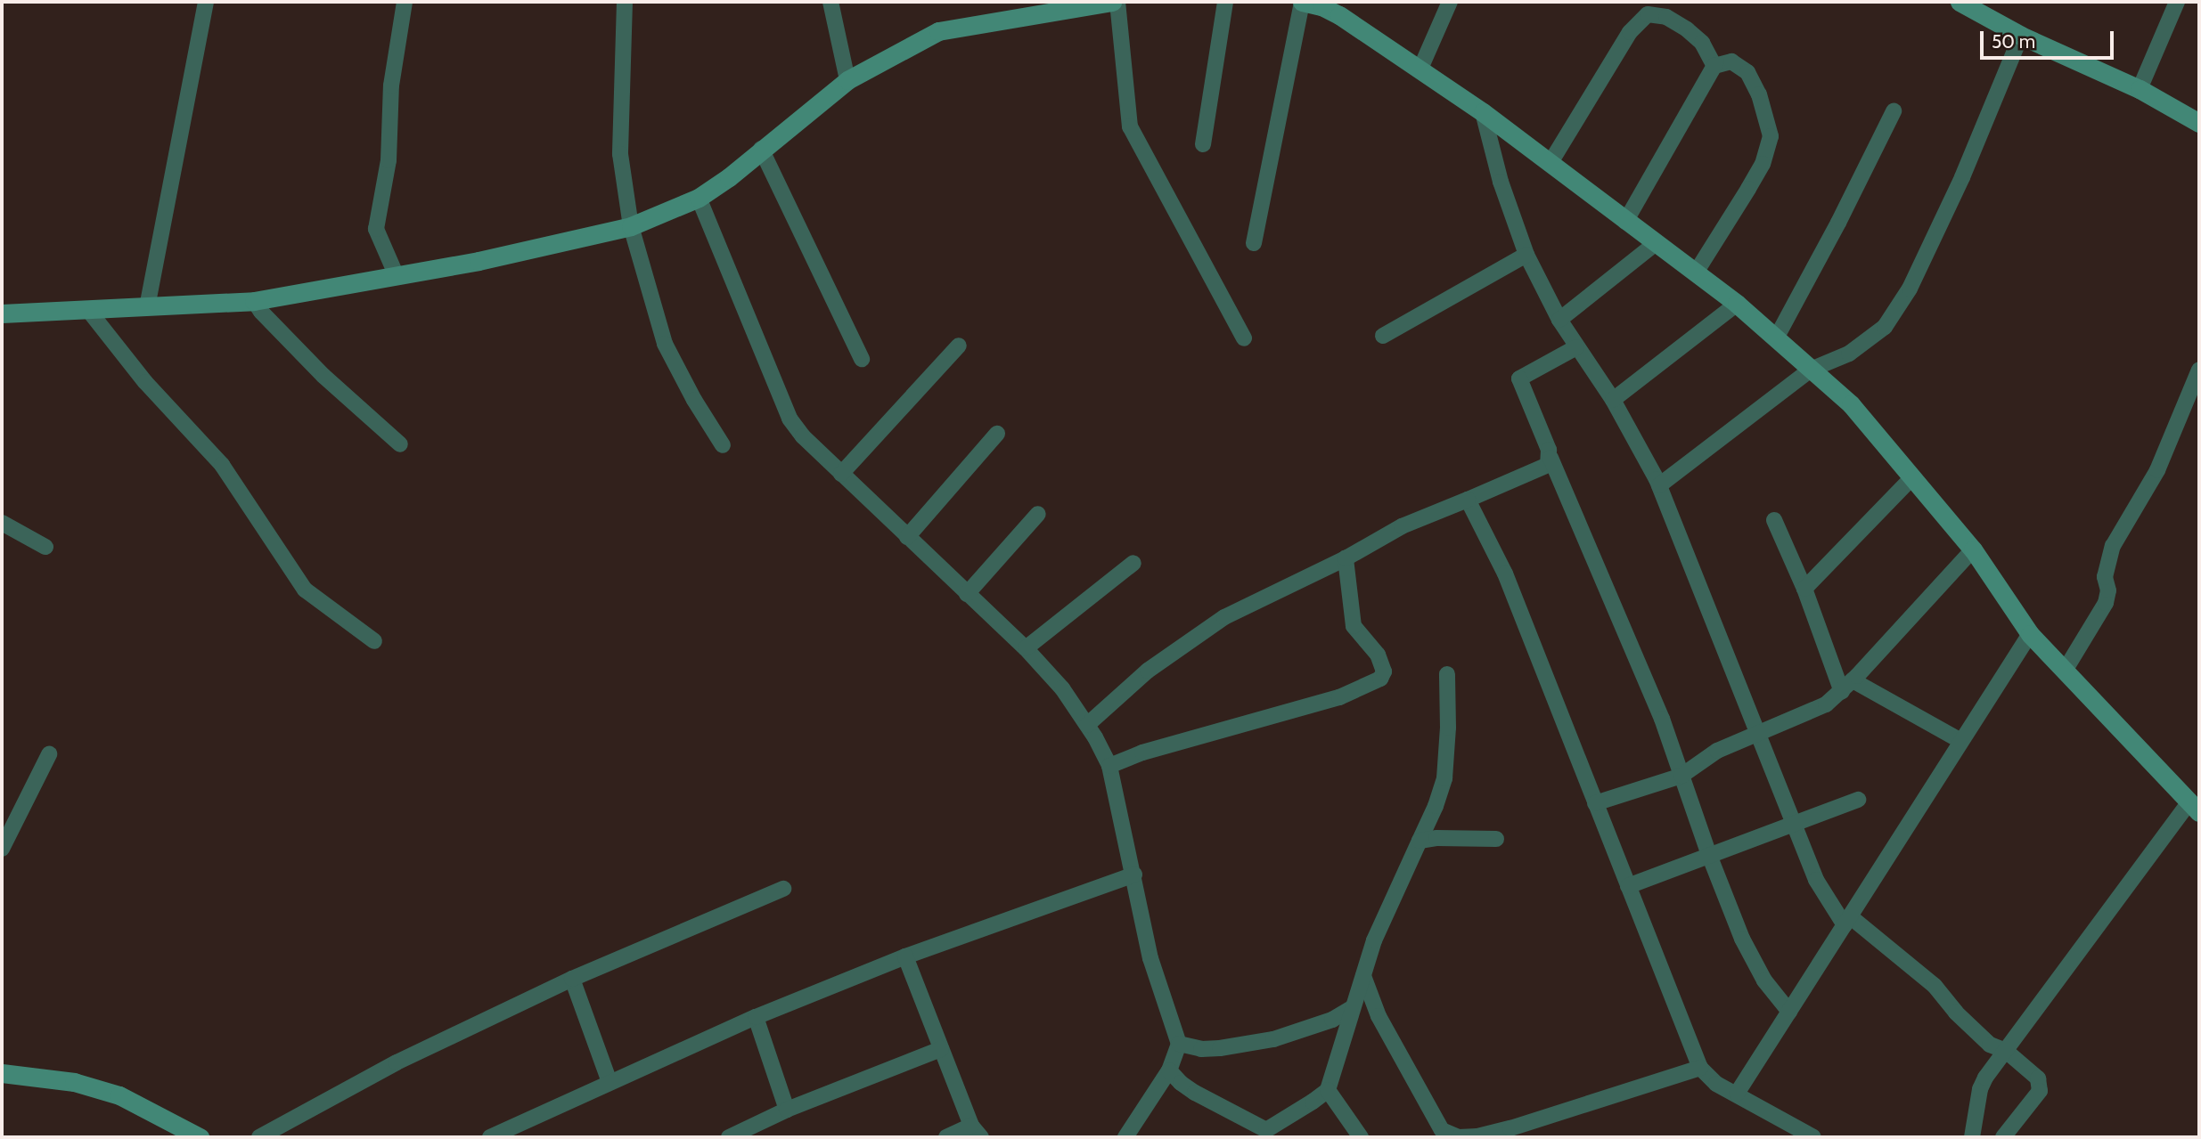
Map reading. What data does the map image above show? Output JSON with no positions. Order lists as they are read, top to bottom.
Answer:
{
  "scale_bar": "50 m"
}
